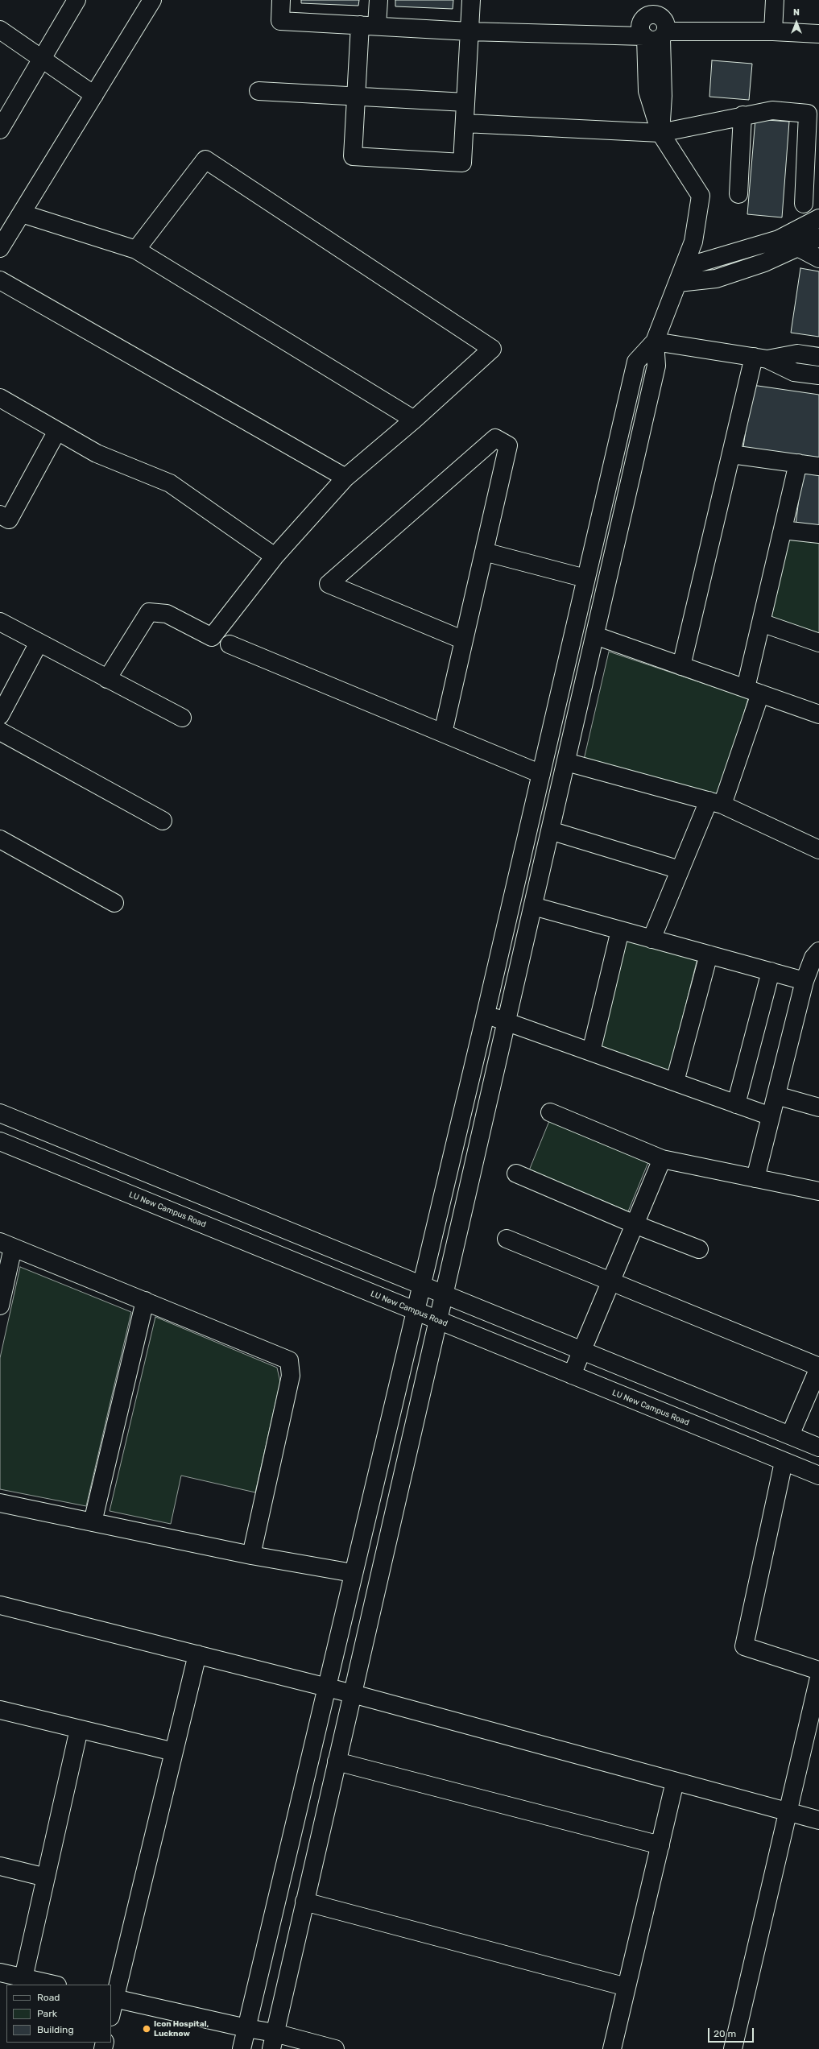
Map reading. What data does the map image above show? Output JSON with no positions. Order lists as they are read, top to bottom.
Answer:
{
  "streets": {
    "street": ["LU New Campus Road"]
  },
  "places": ["Icon Hospital, Lucknow"],
  "legend": ["Road", "Park", "Building"],
  "scale_bar": "20 m",
  "north": "top"
}
